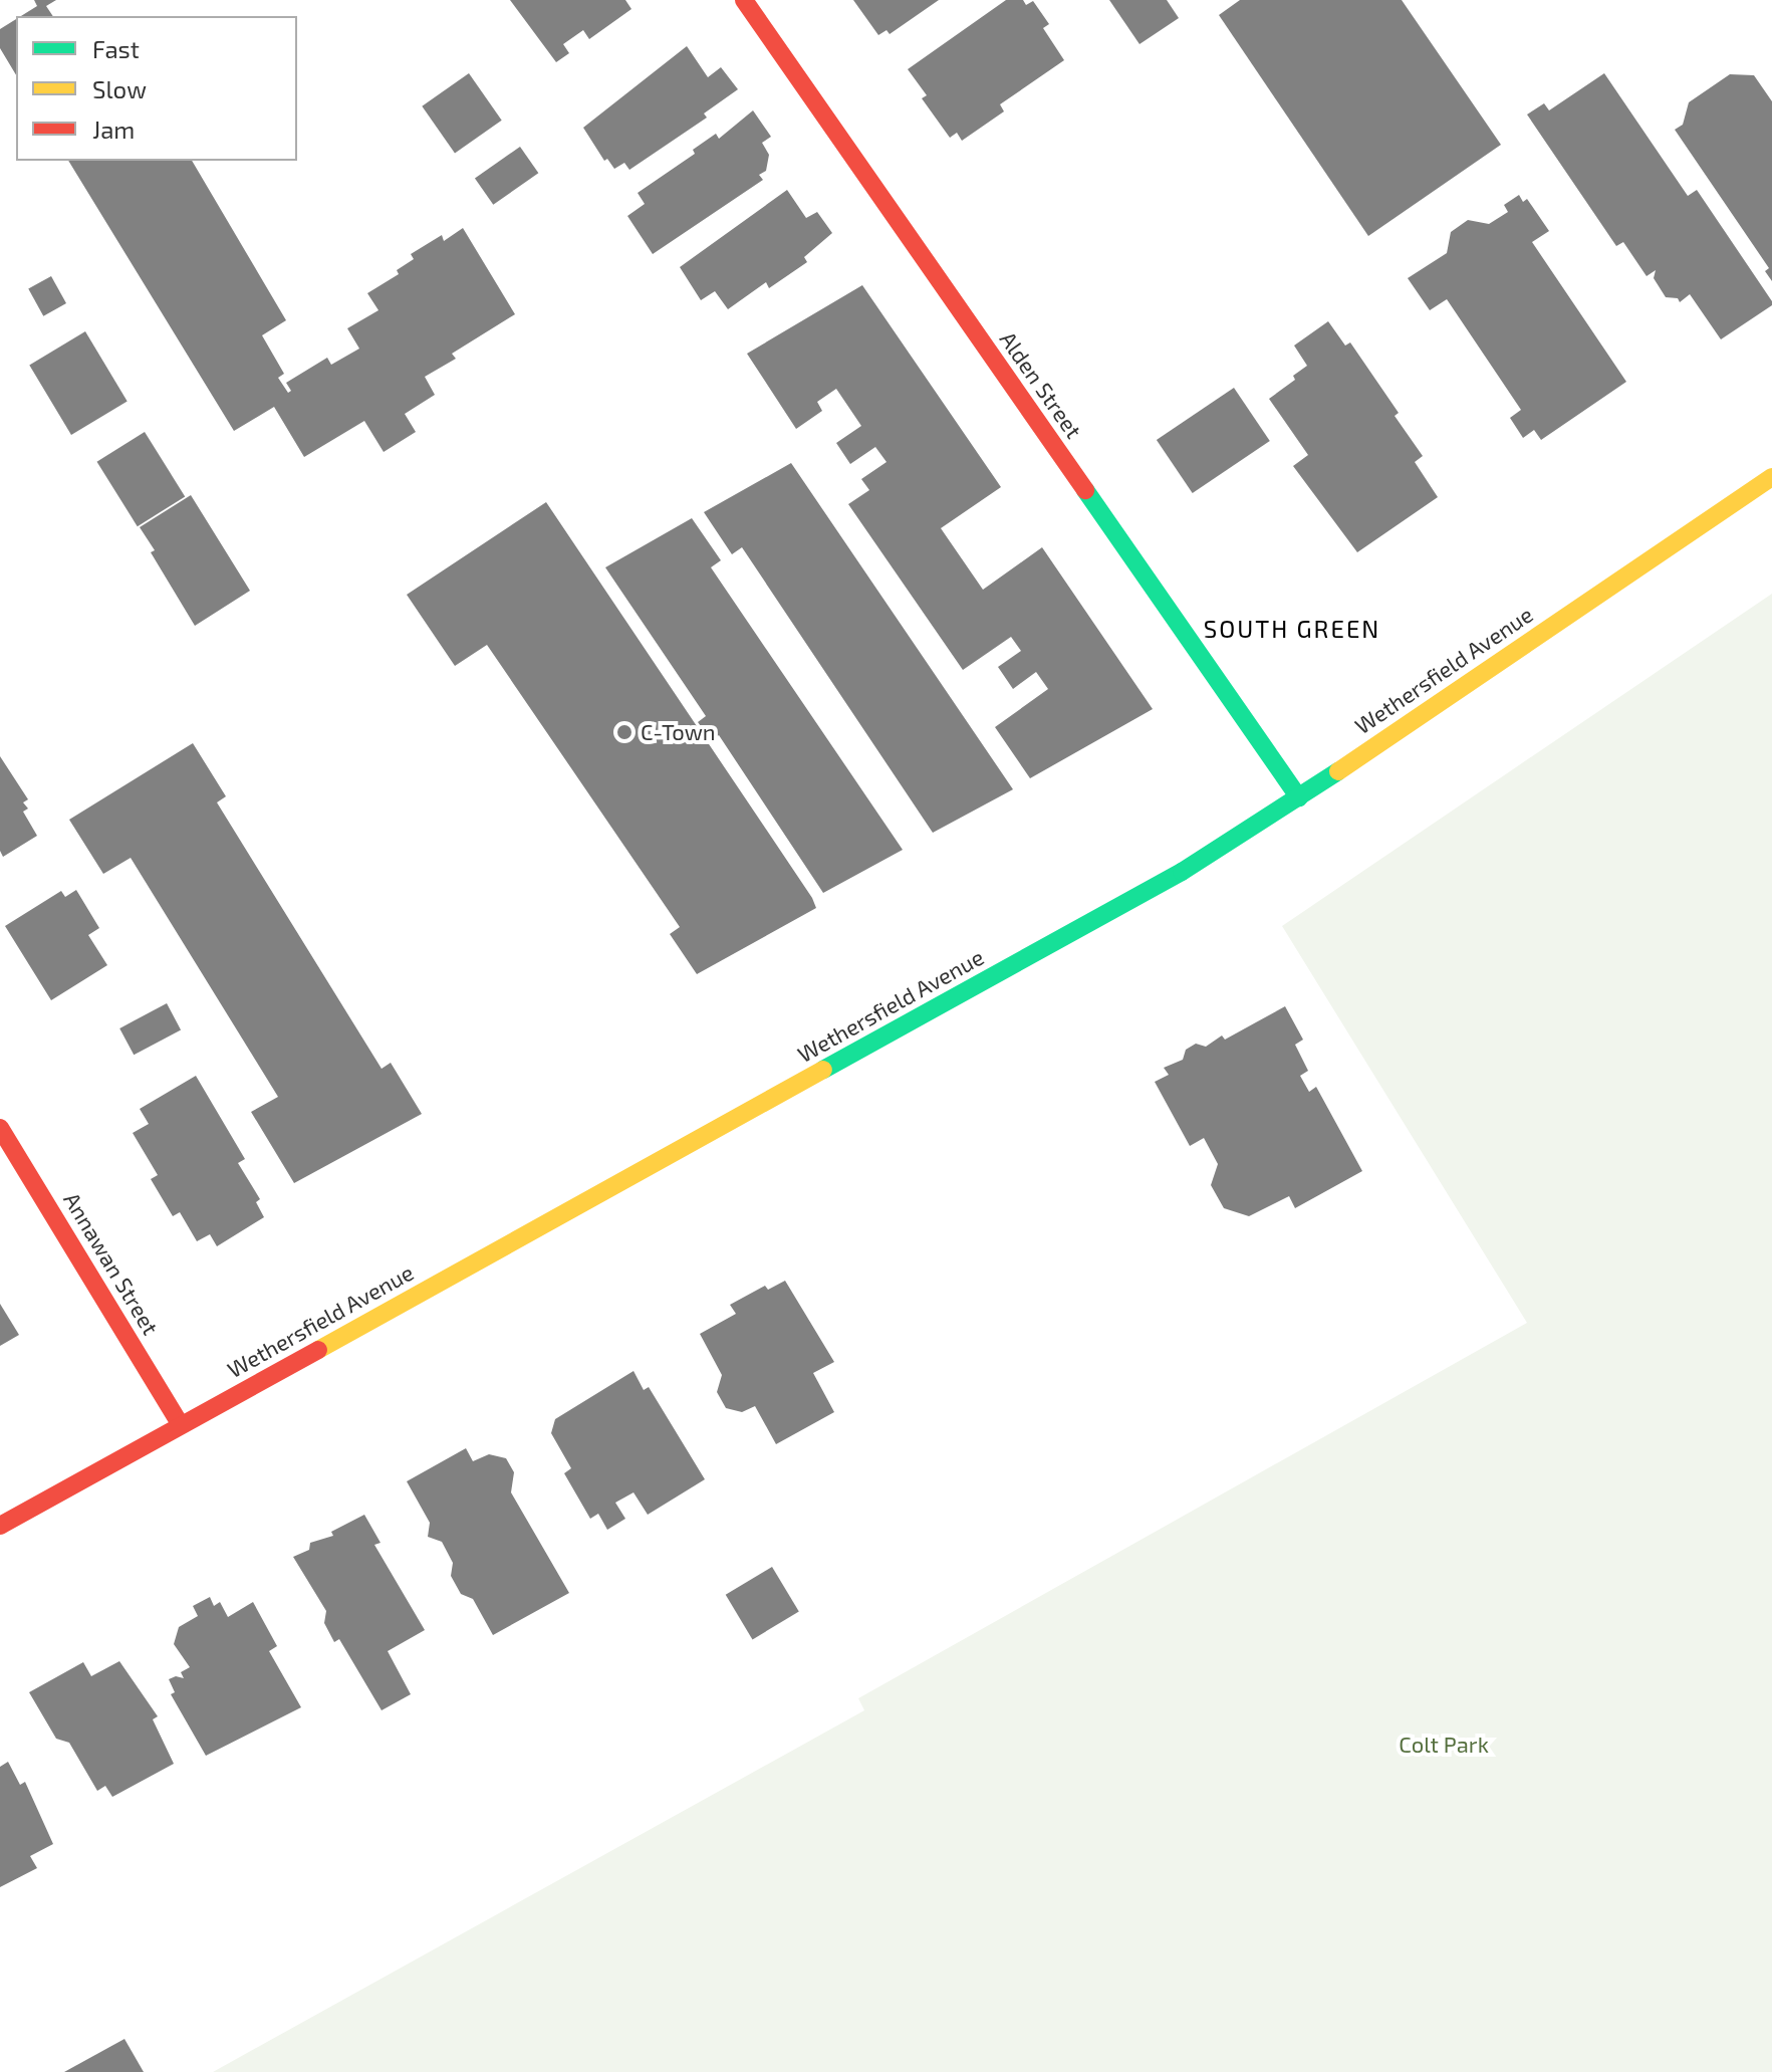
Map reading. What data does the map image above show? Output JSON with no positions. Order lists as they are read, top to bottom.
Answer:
{
  "streets": {
    "main road": ["Alden Street", "Wethersfield Avenue", "Annawan Street"]
  },
  "crossings": [
    ["Alden Street", "Wethersfield Avenue"],
    ["Wethersfield Avenue", "Annawan Street"]
  ],
  "districts": ["SOUTH GREEN"],
  "parks": ["Colt Park"],
  "places": ["C-Town"],
  "legend": ["Fast", "Slow", "Jam"]
}
